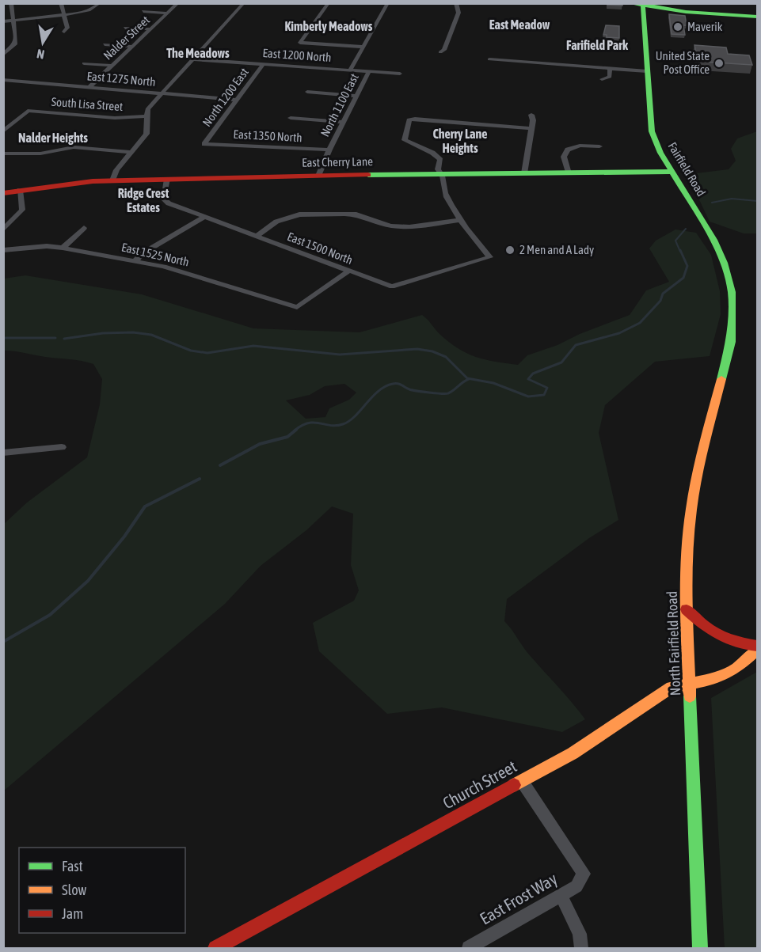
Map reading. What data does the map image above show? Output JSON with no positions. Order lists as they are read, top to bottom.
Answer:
{
  "streets": {
    "main road": [
      "East Cherry Lane",
      "Fairfield Road",
      "North Fairfield Road",
      "Church Street"
    ],
    "street": [
      "Nalder Street",
      "East 1200 North",
      "East 1275 North",
      "North 1200 East",
      "South Lisa Street",
      "North 1100 East",
      "East 1350 North",
      "East 1500 North",
      "East 1525 North",
      "East Frost Way"
    ]
  },
  "crossings": [
    ["Nalder Street", "East 1275 North"],
    ["East 1200 North", "North 1200 East"],
    ["East 1200 North", "North 1100 East"],
    ["East 1275 North", "North 1200 East"],
    ["North 1200 East", "East 1350 North"],
    ["North 1100 East", "East 1350 North"],
    ["North 1100 East", "East Cherry Lane"],
    ["East Cherry Lane", "Fairfield Road"],
    ["East Cherry Lane", "East 1500 North"],
    ["Fairfield Road", "North Fairfield Road"],
    ["East 1500 North", "East 1525 North"],
    ["North Fairfield Road", "Church Street"],
    ["Church Street", "East Frost Way"]
  ],
  "districts": [
    "East Meadow",
    "Kimberly Meadows",
    "Farifield Park",
    "The Meadows",
    "Cherry Lane Heights",
    "Nalder Heights",
    "Ridge Crest Estates"
  ],
  "places": ["Maverik", "United State Post Office", "2 Men and A Lady"],
  "legend": ["Fast", "Slow", "Jam"],
  "north": "bottom"
}
